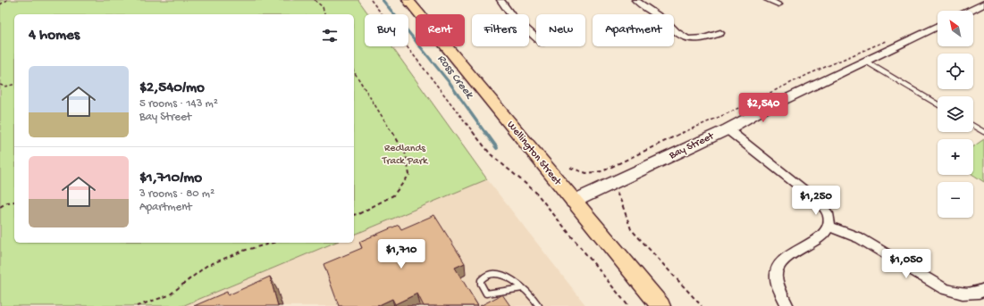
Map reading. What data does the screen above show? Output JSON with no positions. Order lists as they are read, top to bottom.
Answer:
{
  "streets": {
    "main road": ["Wellington Street"],
    "street": ["Bay Street"]
  },
  "crossings": [
    ["Bay Street", "Wellington Street"]
  ],
  "water": ["Ross Creek"],
  "parks": ["Redlands Track Park"],
  "north": "top left",
  "page": {
    "map_buttons": ["+", "−"],
    "chip": [
      "Buy",
      "Rent",
      "Filters",
      "New",
      "Apartment"
    ],
    "heading": "4 homes",
    "list": [
      {
        "name": "$2,540/mo",
        "note": "5 rooms · 143 m² · Bay Street"
      },
      {
        "name": "$1,710/mo",
        "note": "3 rooms · 80 m² · Apartment"
      }
    ],
    "price": [
      "$2,540",
      "$1,250",
      "$1,710",
      "$1,050"
    ]
  }
}
